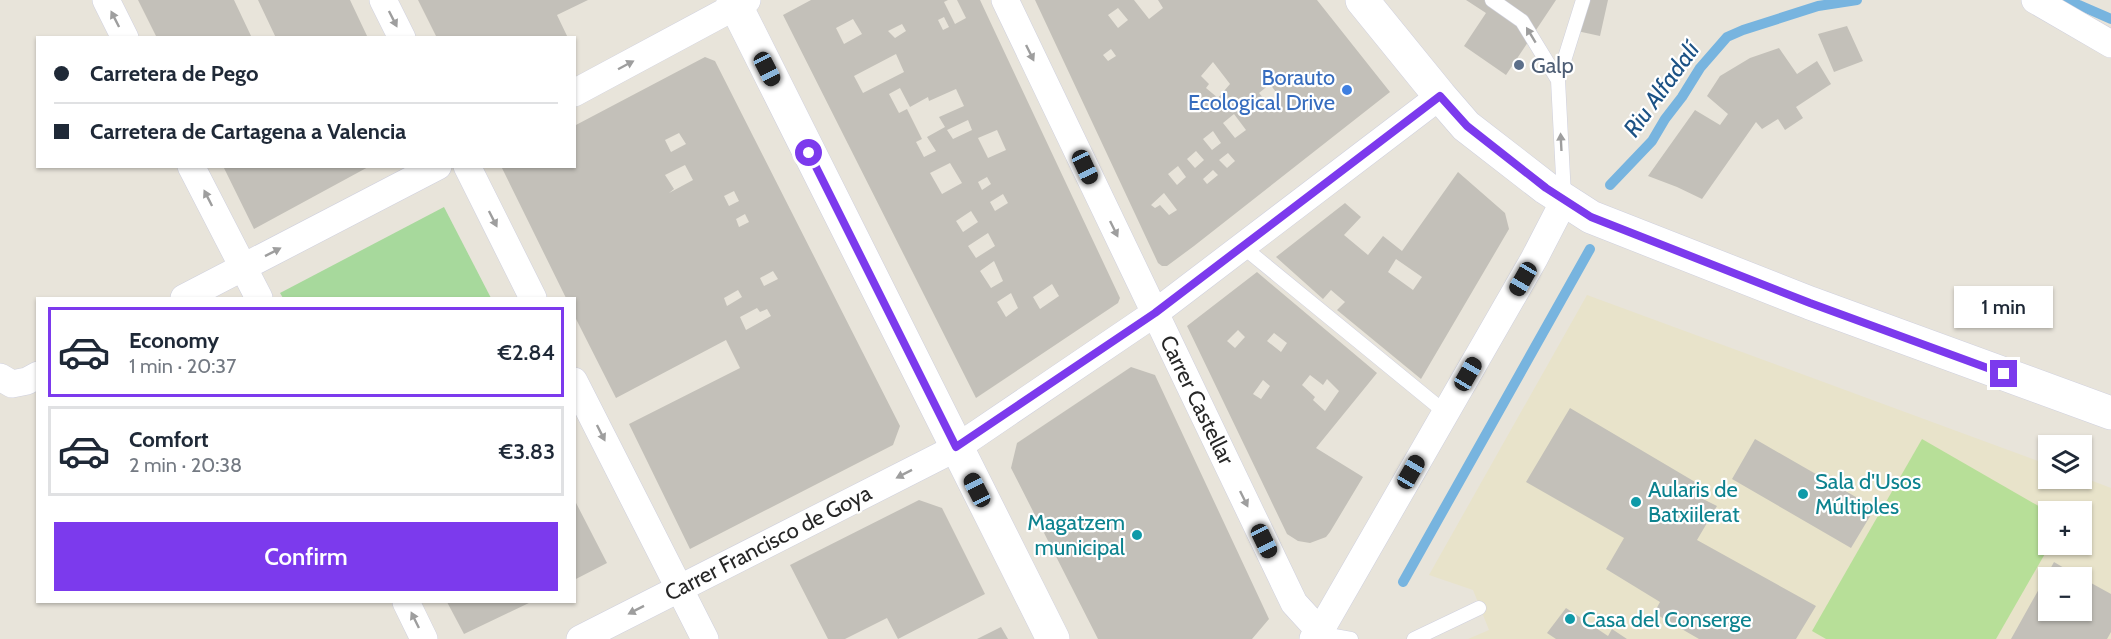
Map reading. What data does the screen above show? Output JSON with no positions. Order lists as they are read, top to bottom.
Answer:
{
  "streets": {
    "street": ["Carrer Castellar", "Carrer Francisco de Goya"]
  },
  "crossings": [
    ["Carrer Castellar", "Carrer Francisco de Goya"]
  ],
  "one_way": ["Carrer Castellar", "Carrer Francisco de Goya"],
  "water": ["Riu Alfadalí"],
  "places": [
    "Galp",
    "Borauto Ecological Drive",
    "Sala d'Usos Múltiples",
    "Aularis de Batxiilerat",
    "Magatzem municipal",
    "Casa del Conserge"
  ],
  "page": {
    "banner": ["Carretera de Pego", "Carretera de Cartagena a Valencia"],
    "bubble": "1 min",
    "list": [
      {
        "name": "Economy",
        "note": "1 min · 20:37",
        "value": "€2.84"
      },
      {
        "name": "Comfort",
        "note": "2 min · 20:38",
        "value": "€3.83"
      }
    ],
    "map_buttons": ["+", "−"],
    "buttons": "Confirm"
  }
}
